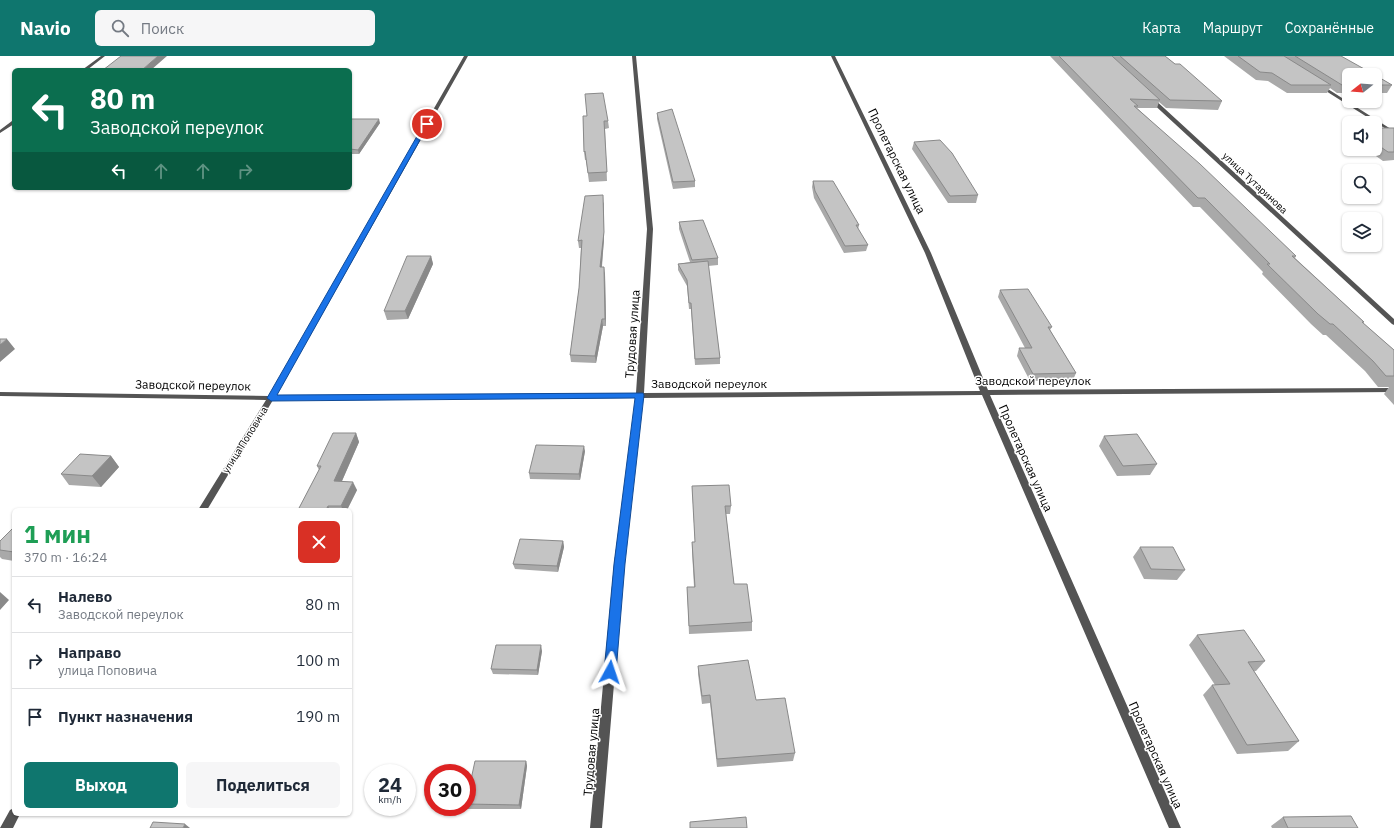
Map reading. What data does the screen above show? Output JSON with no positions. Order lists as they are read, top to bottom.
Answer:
{
  "streets": {
    "street": [
      "Пролетарская улица",
      "улица Тутаринова",
      "Трудовая улица",
      "Заводской переулок",
      "улица Поповича"
    ]
  },
  "crossings": [
    ["Пролетарская улица", "Заводской переулок"],
    ["Трудовая улица", "Заводской переулок"],
    ["Заводской переулок", "улица Поповича"]
  ],
  "north": "left",
  "page": {
    "header": "Navio",
    "search": "Поиск",
    "nav": ["Карта", "Маршрут", "Сохранённые"],
    "turn": ["80 m", "Заводской переулок"],
    "heading": ["1 мин", "370 m · 16:24"],
    "list": [
      {
        "name": "Налево",
        "note": "Заводской переулок",
        "value": "80 m"
      },
      {
        "name": "Направо",
        "note": "улица Поповича",
        "value": "100 m"
      },
      {
        "name": "Пункт назначения",
        "value": "190 m"
      }
    ],
    "buttons": ["Выход", "Поделиться"],
    "speed": "24 km/h",
    "limit": "30"
  }
}
